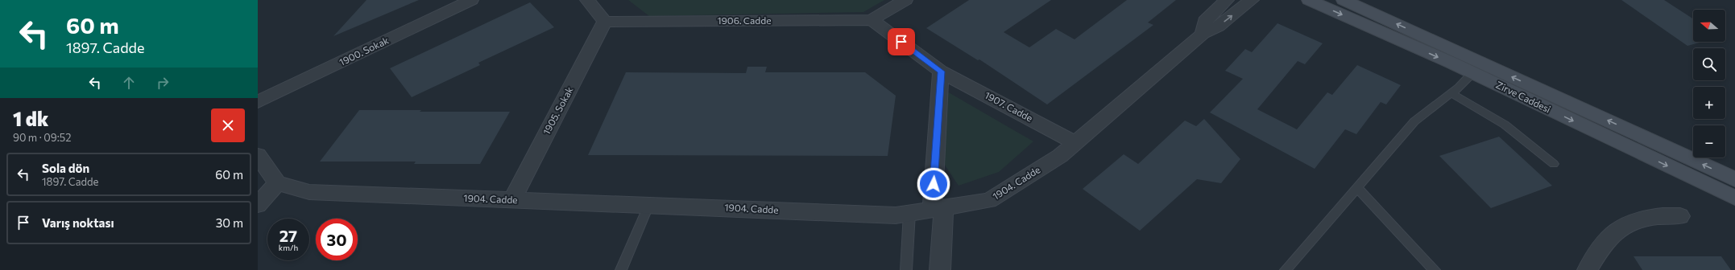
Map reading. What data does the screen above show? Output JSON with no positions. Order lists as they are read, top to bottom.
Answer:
{
  "streets": {
    "main road": ["Zirve Caddesi"],
    "street": [
      "1906. Cadde",
      "1900. Sokak",
      "1907. Cadde",
      "1905. Sokak",
      "1904. Cadde"
    ]
  },
  "crossings": [
    ["1906. Cadde", "1907. Cadde"],
    ["1906. Cadde", "1905. Sokak"],
    ["1907. Cadde", "1904. Cadde"],
    ["1905. Sokak", "1904. Cadde"]
  ],
  "north": "left",
  "page": {
    "turn": ["60 m", "1897. Cadde"],
    "map_buttons": ["+", "−"],
    "heading": ["1 dk", "90 m · 09:52"],
    "list": [
      {
        "name": "Sola dön",
        "note": "1897. Cadde",
        "value": "60 m"
      },
      {
        "name": "Varış noktası",
        "value": "30 m"
      }
    ],
    "speed": "27 km/h",
    "limit": "30"
  }
}
